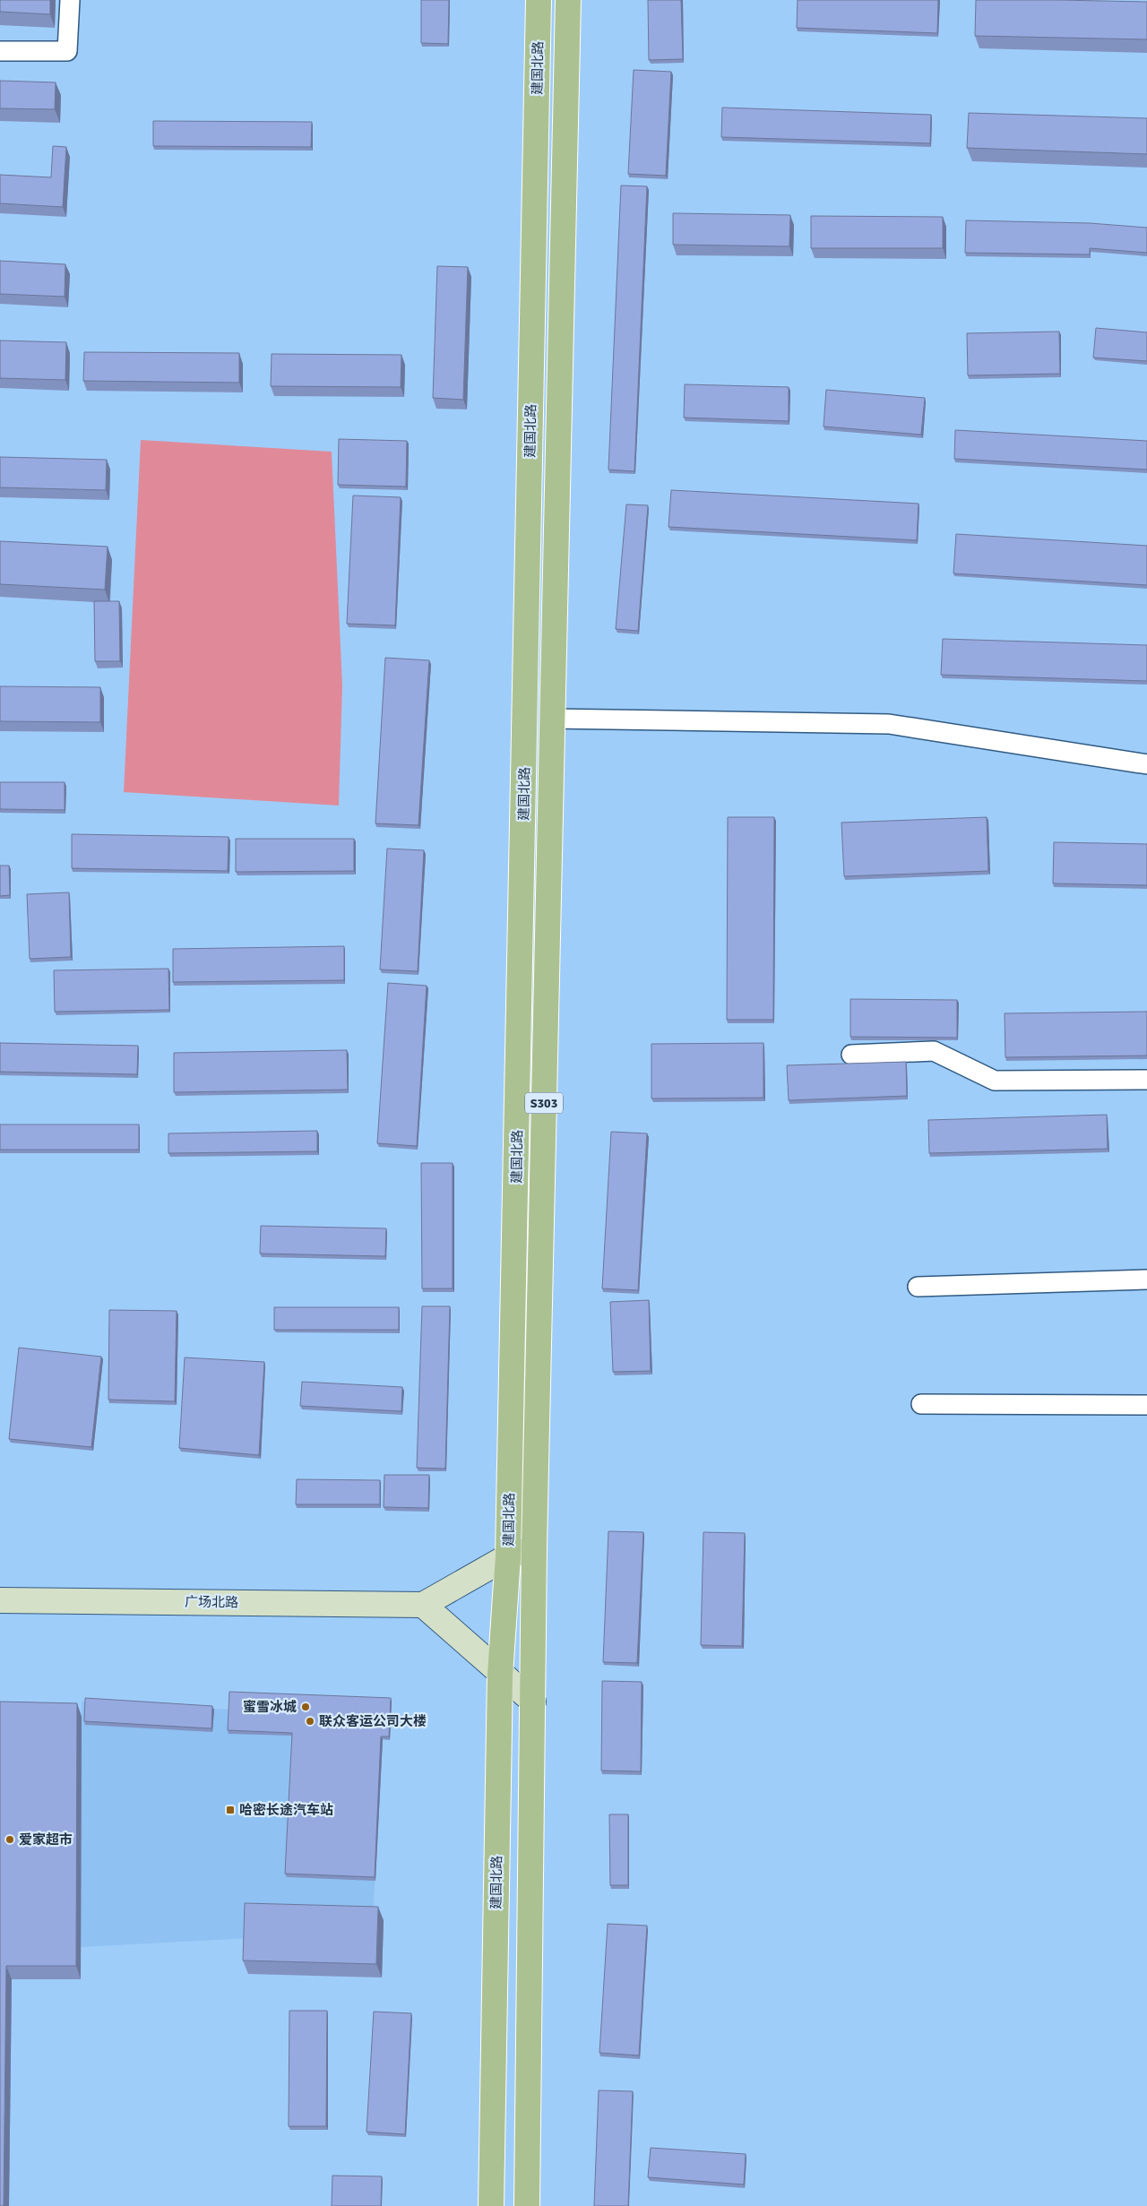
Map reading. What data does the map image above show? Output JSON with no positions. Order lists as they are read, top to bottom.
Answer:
{
  "streets": {
    "main road": ["建国北路", "S303", "广场北路"]
  },
  "places": {
    "other": ["蜜雪冰城", "联众客运公司大楼", "爱家超市"],
    "transit": ["哈密长途汽车站"]
  }
}
